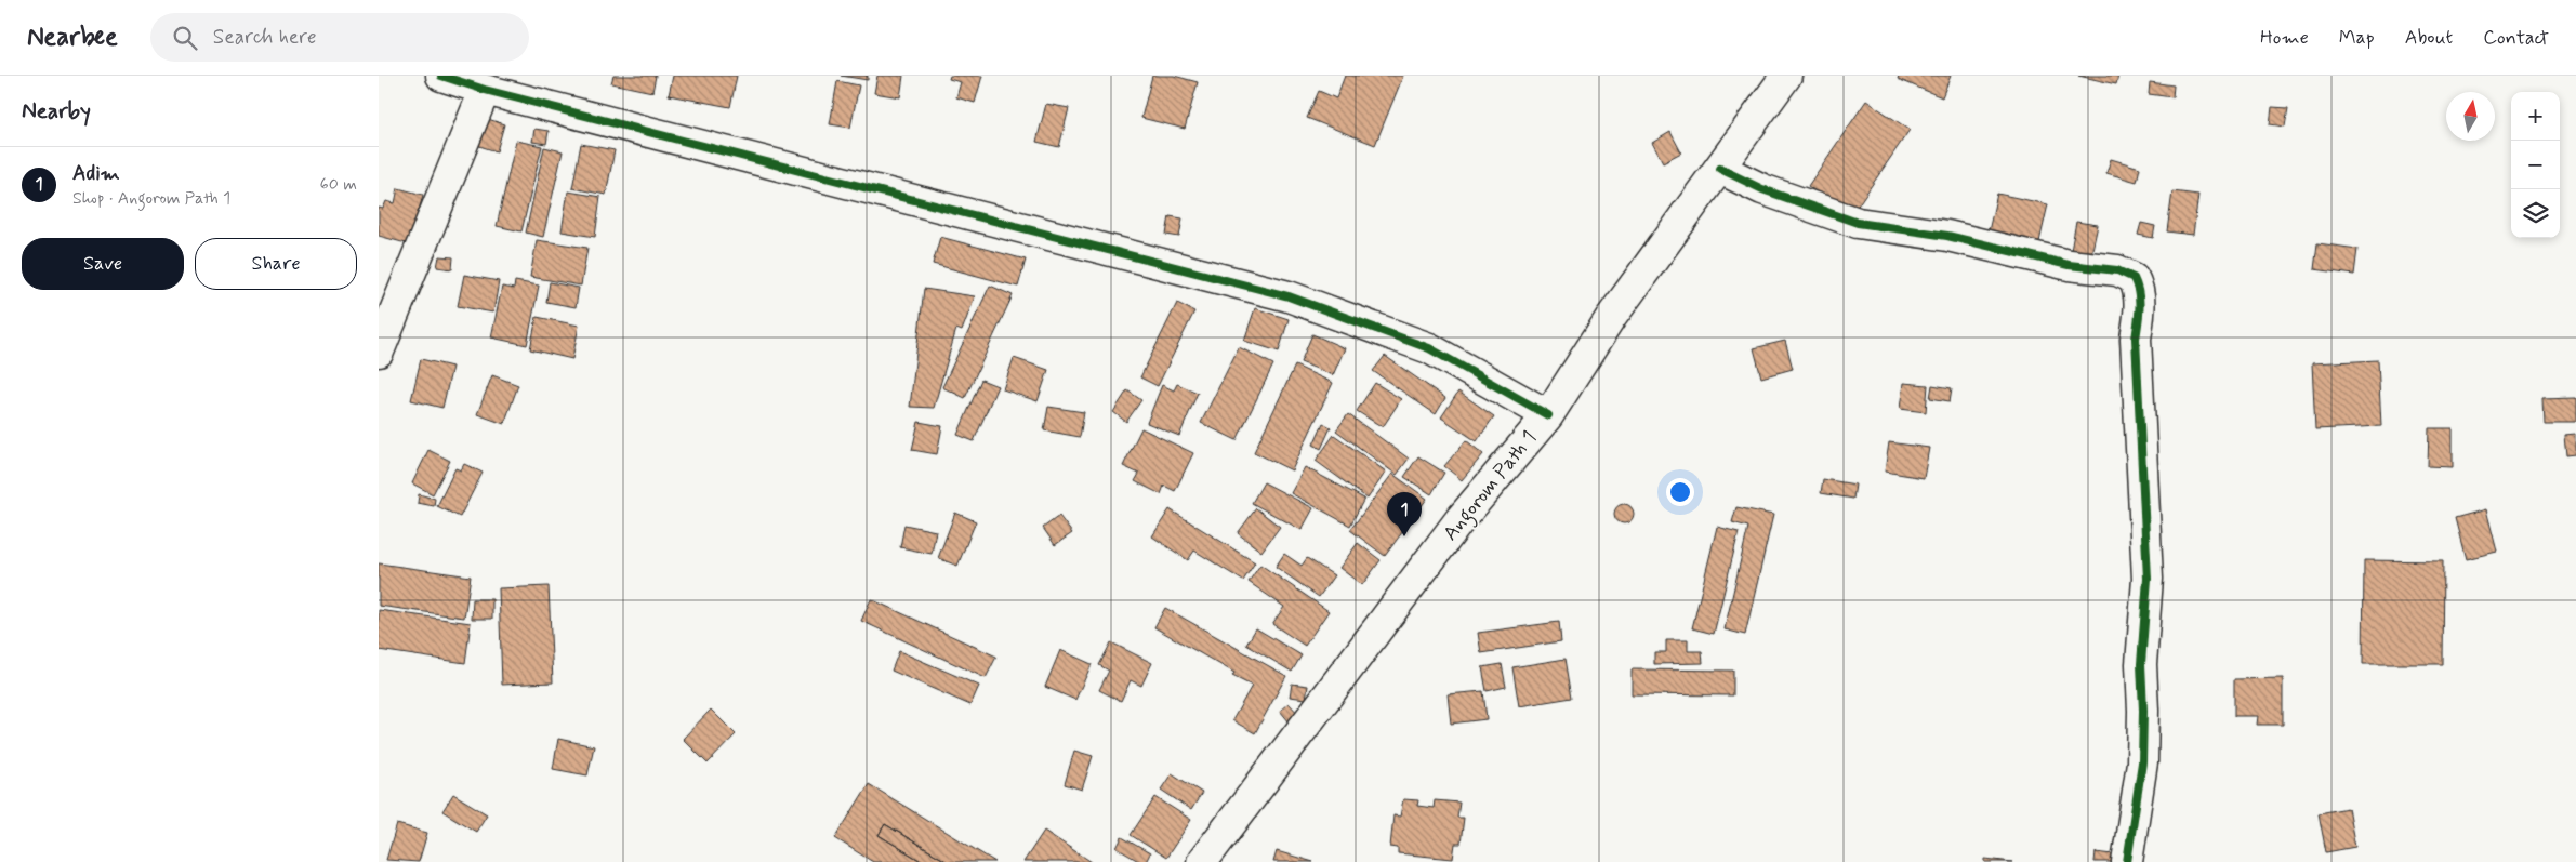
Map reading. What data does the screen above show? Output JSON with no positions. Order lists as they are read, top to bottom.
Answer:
{
  "streets": {
    "street": ["Angorom Path 1"]
  },
  "north": "top",
  "page": {
    "header": "Nearbee",
    "search": "Search here",
    "nav": [
      "Home",
      "Map",
      "About",
      "Contact"
    ],
    "heading": "Nearby",
    "map_buttons": ["+", "−"],
    "list": [
      {
        "mark": "1",
        "name": "Adim",
        "note": "Shop · Angorom Path 1",
        "value": "60 m"
      }
    ],
    "buttons": ["Save", "Share"],
    "pins": "1"
  }
}
